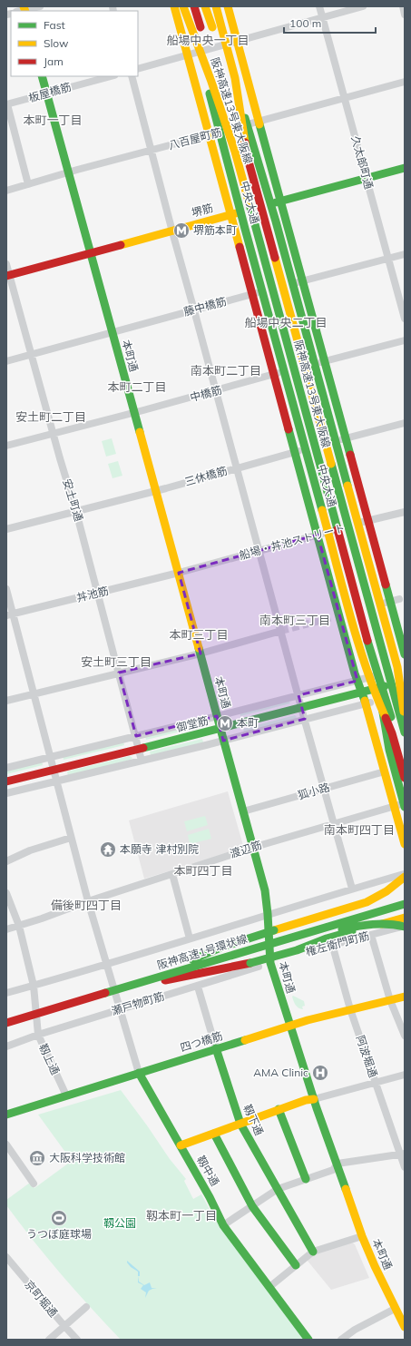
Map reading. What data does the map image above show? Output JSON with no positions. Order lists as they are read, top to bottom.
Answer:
{
  "streets": {
    "main road": [
      "阪神高速13号東大阪線",
      "中央大通",
      "堺筋",
      "本町通",
      "御堂筋",
      "阪神高速1号環状線",
      "四つ橋筋",
      "靱下通",
      "靱中通"
    ],
    "street": [
      "板屋橋筋",
      "八百屋町筋",
      "久太郎町通",
      "藤中橋筋",
      "中橋筋",
      "三休橋筋",
      "安土町通",
      "船場・丼池ストリート",
      "丼池筋",
      "狐小路",
      "渡辺筋",
      "権左衛門町筋",
      "瀬戸物町筋",
      "阿波堀通",
      "靱上通",
      "京町堀通"
    ]
  },
  "crossings": [
    ["板屋橋筋", "本町通"],
    ["阪神高速13号東大阪線", "中央大通"],
    ["八百屋町筋", "久太郎町通"],
    ["八百屋町筋", "中央大通"],
    ["八百屋町筋", "本町通"],
    ["久太郎町通", "堺筋"],
    ["久太郎町通", "藤中橋筋"],
    ["中央大通", "堺筋"],
    ["中央大通", "藤中橋筋"],
    ["中央大通", "中橋筋"],
    ["中央大通", "三休橋筋"],
    ["中央大通", "船場・丼池ストリート"],
    ["中央大通", "御堂筋"],
    ["堺筋", "本町通"],
    ["堺筋", "安土町通"],
    ["藤中橋筋", "本町通"],
    ["藤中橋筋", "安土町通"],
    ["本町通", "中橋筋"],
    ["本町通", "三休橋筋"],
    ["本町通", "船場・丼池ストリート"],
    ["本町通", "丼池筋"],
    ["本町通", "御堂筋"],
    ["本町通", "狐小路"],
    ["本町通", "渡辺筋"],
    ["本町通", "権左衛門町筋"],
    ["本町通", "瀬戸物町筋"],
    ["本町通", "四つ橋筋"],
    ["中橋筋", "安土町通"],
    ["三休橋筋", "安土町通"],
    ["安土町通", "丼池筋"],
    ["安土町通", "御堂筋"],
    ["船場・丼池ストリート", "丼池筋"],
    ["丼池筋", "靱中通"],
    ["御堂筋", "靱中通"],
    ["渡辺筋", "靱上通"],
    ["渡辺筋", "靱中通"],
    ["権左衛門町筋", "瀬戸物町筋"],
    ["権左衛門町筋", "阿波堀通"],
    ["瀬戸物町筋", "靱上通"],
    ["瀬戸物町筋", "靱下通"],
    ["瀬戸物町筋", "靱中通"],
    ["四つ橋筋", "阿波堀通"],
    ["四つ橋筋", "靱上通"],
    ["四つ橋筋", "靱下通"],
    ["四つ橋筋", "靱中通"]
  ],
  "districts": [
    "船場中央一丁目",
    "本町一丁目",
    "船場中央二丁目",
    "南本町二丁目",
    "本町二丁目",
    "安土町二丁目",
    "南本町三丁目",
    "本町三丁目",
    "安土町三丁目",
    "南本町四丁目",
    "本町四丁目",
    "備後町四丁目",
    "靱本町一丁目"
  ],
  "parks": ["靱公園"],
  "places": {
    "metro station": ["堺筋本町", "本町"],
    "temple": ["本願寺 津村別院"],
    "hospital": ["AMA Clinic"],
    "museum": ["大阪科学技術館"],
    "sports": ["うつぼ庭球場"]
  },
  "legend": ["Fast", "Slow", "Jam"],
  "scale_bar": "100 m"
}
